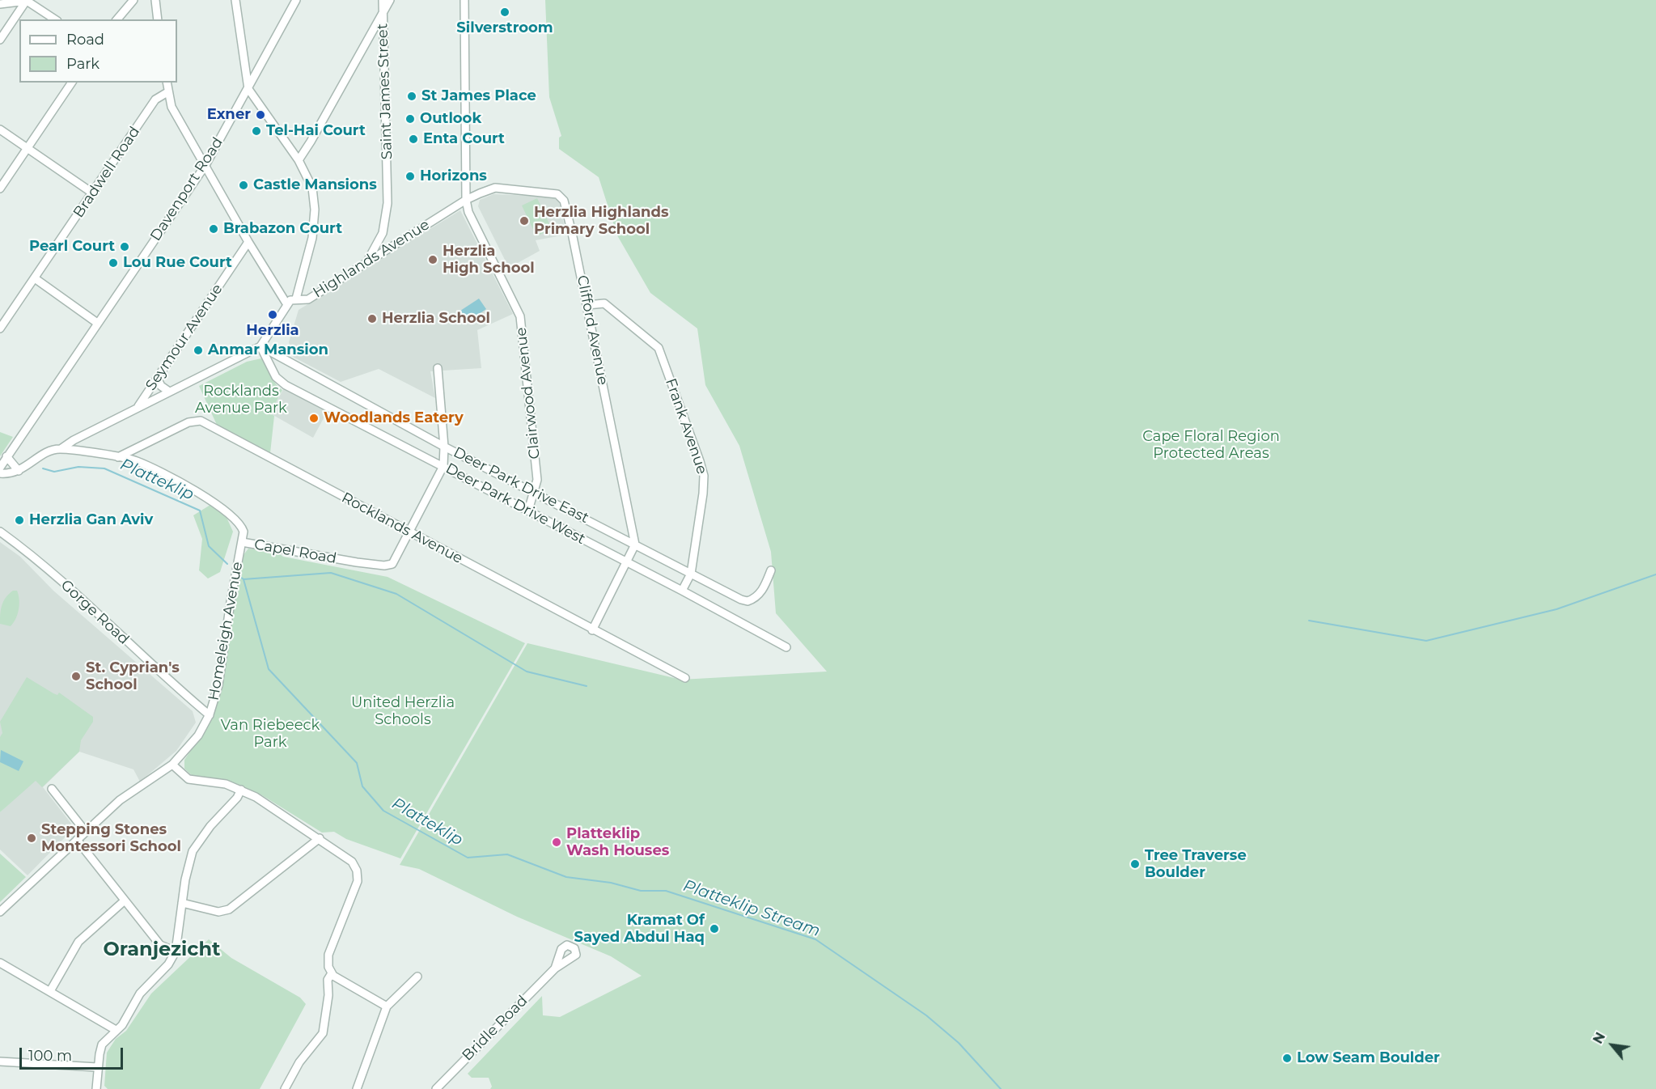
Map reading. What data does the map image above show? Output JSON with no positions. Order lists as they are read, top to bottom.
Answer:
{
  "streets": {
    "street": [
      "Saint James Street",
      "Bradwell Road",
      "Davenport Road",
      "Highlands Avenue",
      "Clifford Avenue",
      "Seymour Avenue",
      "Clairwood Avenue",
      "Frank Avenue",
      "Deer Park Drive East",
      "Deer Park Drive West",
      "Rocklands Avenue",
      "Capel Road",
      "Gorge Road",
      "Homeleigh Avenue",
      "Bridle Road"
    ]
  },
  "crossings": [
    ["Saint James Street", "Highlands Avenue"],
    ["Highlands Avenue", "Clifford Avenue"],
    ["Highlands Avenue", "Clairwood Avenue"],
    ["Clifford Avenue", "Clairwood Avenue"],
    ["Clifford Avenue", "Frank Avenue"],
    ["Clifford Avenue", "Deer Park Drive East"],
    ["Clairwood Avenue", "Deer Park Drive East"],
    ["Clairwood Avenue", "Deer Park Drive West"],
    ["Frank Avenue", "Deer Park Drive East"],
    ["Frank Avenue", "Deer Park Drive West"],
    ["Deer Park Drive East", "Deer Park Drive West"],
    ["Rocklands Avenue", "Capel Road"],
    ["Capel Road", "Homeleigh Avenue"],
    ["Gorge Road", "Homeleigh Avenue"]
  ],
  "districts": ["Oranjezicht"],
  "water": ["Platteklip", "Platteklip Stream"],
  "parks": [
    "Rocklands Avenue Park",
    "Cape Floral Region Protected Areas",
    "United Herzlia Schools",
    "Van Riebeeck Park"
  ],
  "places": [
    "Silverstroom",
    "St James Place",
    "Exner",
    "Outlook",
    "Tel-Hai Court",
    "Enta Court",
    "Horizons",
    "Castle Mansions",
    "Herzlia Highlands Primary School",
    "Brabazon Court",
    "Pearl Court",
    "Herzlia High School",
    "Lou Rue Court",
    "Herzlia",
    "Herzlia School",
    "Anmar Mansion",
    "Woodlands Eatery",
    "Herzlia Gan Aviv",
    "St. Cyprian's School",
    "Stepping Stones Montessori School",
    "Platteklip Wash Houses",
    "Tree Traverse Boulder",
    "Kramat Of Sayed Abdul Haq",
    "Low Seam Boulder"
  ],
  "legend": ["Road", "Park"],
  "scale_bar": "100 m",
  "north": "top left"
}
